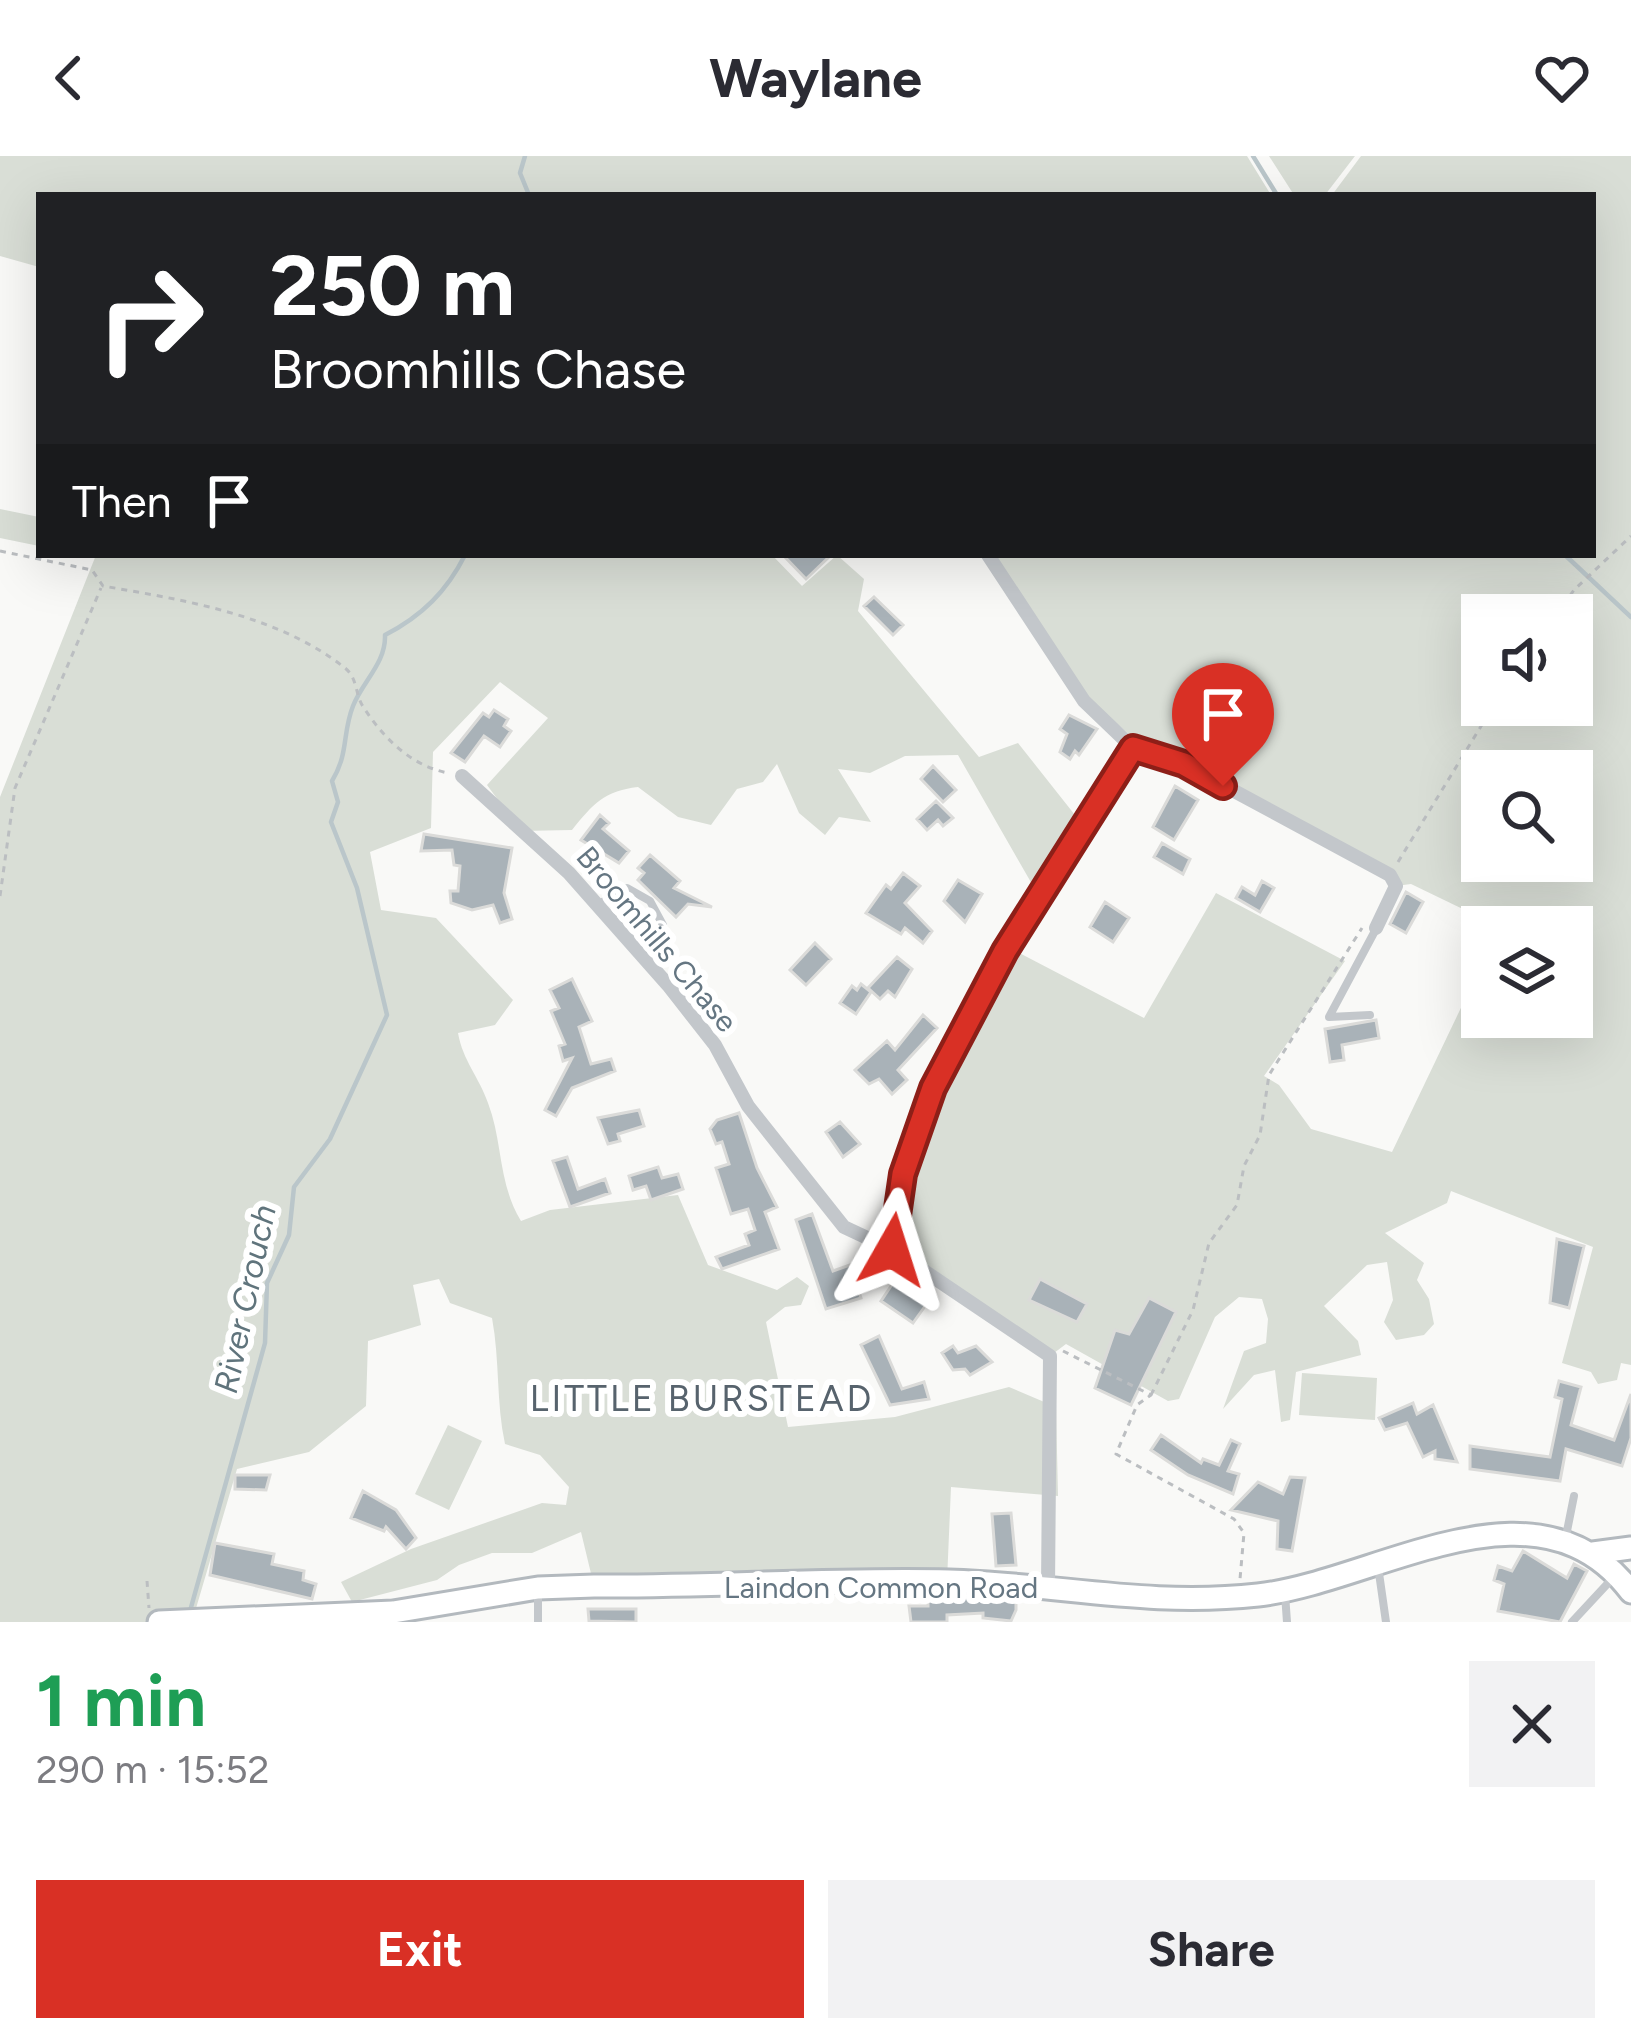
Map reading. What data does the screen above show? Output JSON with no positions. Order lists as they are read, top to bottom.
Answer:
{
  "streets": {
    "street": ["Broomhills Chase", "Laindon Common Road"]
  },
  "districts": ["LITTLE BURSTEAD"],
  "water": ["River Crouch"],
  "page": {
    "header": "Waylane",
    "turn": ["250 m", "Broomhills Chase"],
    "then": "Then",
    "heading": ["1 min", "290 m · 15:52"],
    "buttons": ["Exit", "Share"]
  }
}
